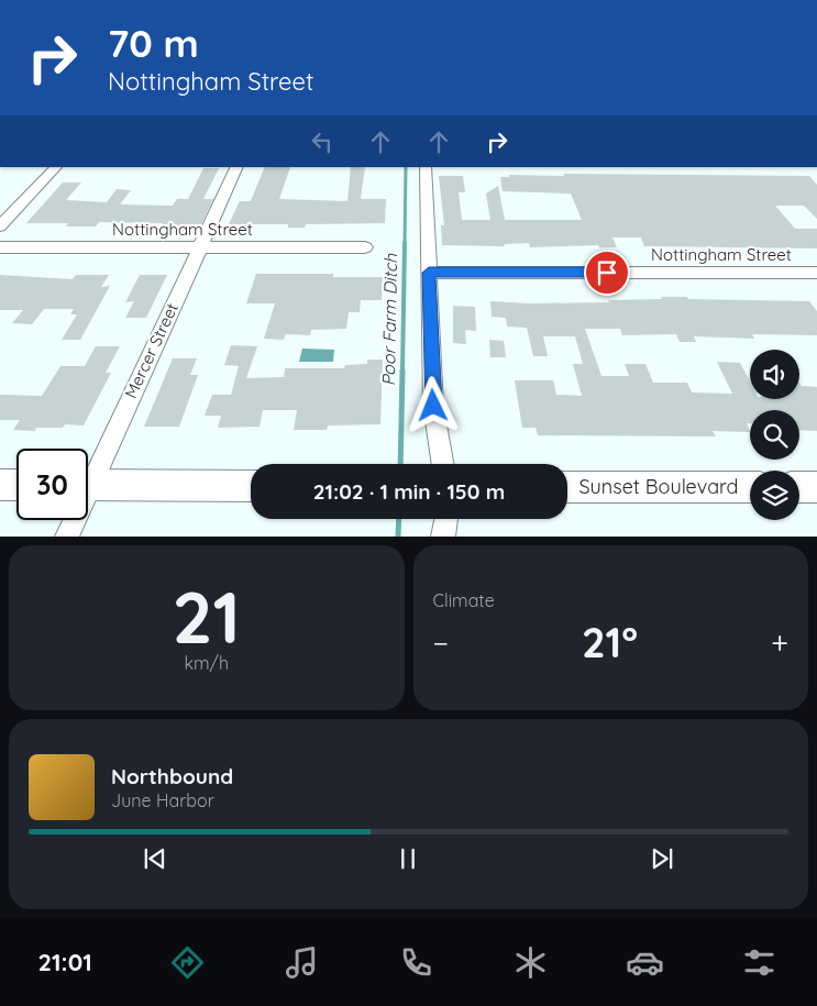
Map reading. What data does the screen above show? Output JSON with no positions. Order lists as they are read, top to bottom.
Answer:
{
  "streets": {
    "street": ["Nottingham Street", "Mercer Street", "Sunset Boulevard"]
  },
  "crossings": [
    ["Nottingham Street", "Mercer Street"]
  ],
  "water": ["Poor Farm Ditch"],
  "page": {
    "turn": ["70 m", "Nottingham Street"],
    "limit": "30",
    "trip": "21:02 · 1 min · 150 m",
    "tile": [
      ["21", "km/h"],
      "Climate"
    ],
    "heat": ["−", "21°", "+"],
    "song": ["Northbound", "June Harbor"],
    "tabs": "21:01"
  }
}
